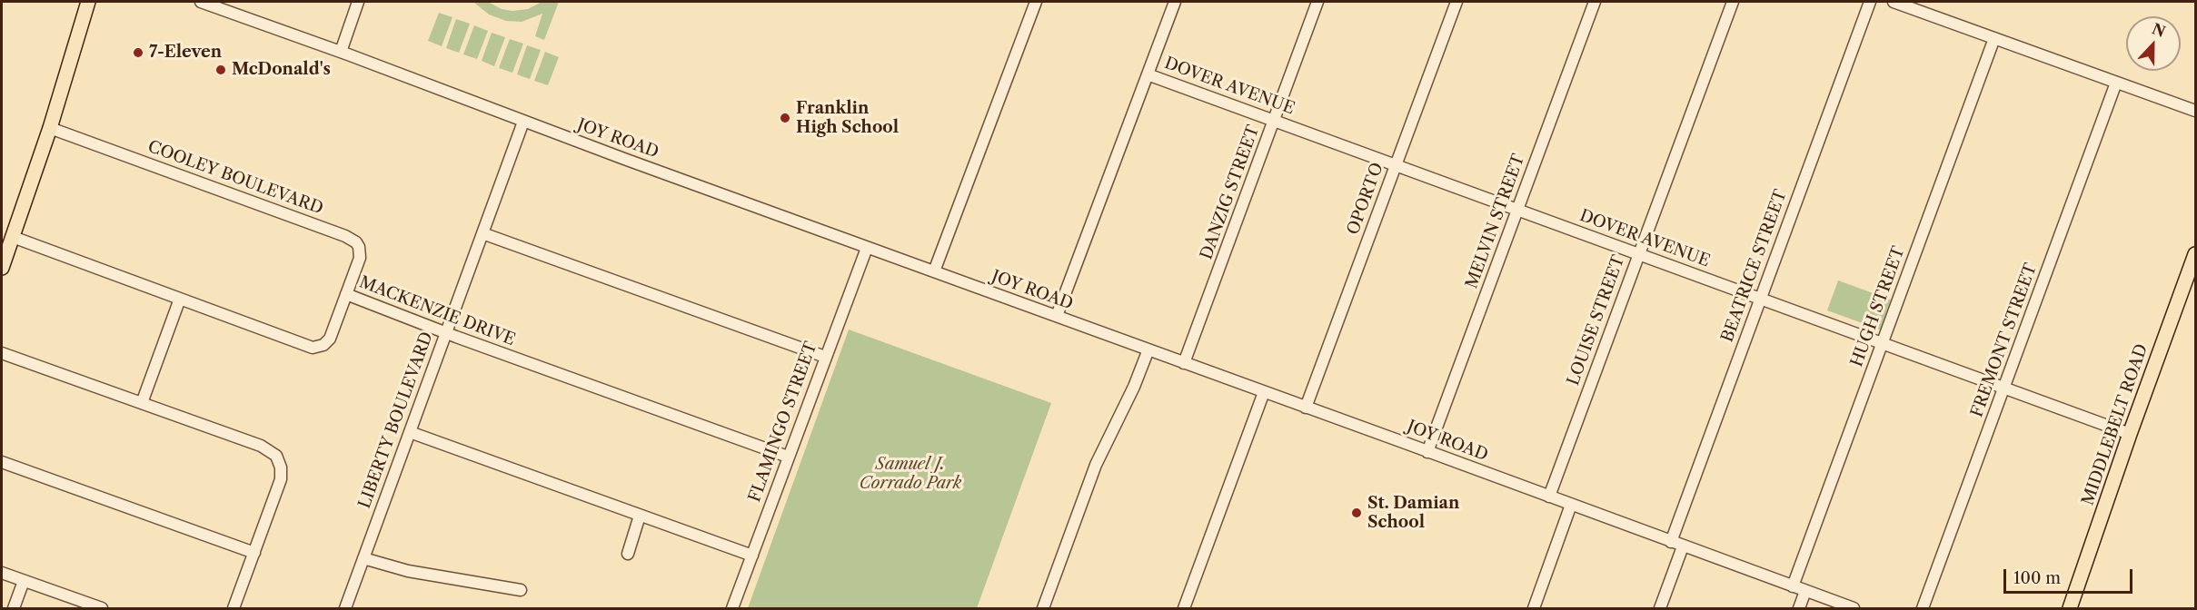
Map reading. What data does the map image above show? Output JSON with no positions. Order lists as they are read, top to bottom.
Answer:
{
  "streets": {
    "main road": ["MIDDLEBELT ROAD"],
    "street": [
      "DOVER AVENUE",
      "JOY ROAD",
      "COOLEY BOULEVARD",
      "DANZIG STREET",
      "OPORTO",
      "MELVIN STREET",
      "BEATRICE STREET",
      "HUGH STREET",
      "MACKENZIE DRIVE",
      "LOUISE STREET",
      "FREMONT STREET",
      "LIBERTY BOULEVARD",
      "FLAMINGO STREET"
    ]
  },
  "crossings": [
    ["DOVER AVENUE", "DANZIG STREET"],
    ["DOVER AVENUE", "OPORTO"],
    ["DOVER AVENUE", "MELVIN STREET"],
    ["DOVER AVENUE", "BEATRICE STREET"],
    ["DOVER AVENUE", "HUGH STREET"],
    ["DOVER AVENUE", "LOUISE STREET"],
    ["DOVER AVENUE", "FREMONT STREET"],
    ["DOVER AVENUE", "MIDDLEBELT ROAD"],
    ["JOY ROAD", "DANZIG STREET"],
    ["JOY ROAD", "OPORTO"],
    ["JOY ROAD", "MELVIN STREET"],
    ["JOY ROAD", "BEATRICE STREET"],
    ["JOY ROAD", "HUGH STREET"],
    ["JOY ROAD", "LOUISE STREET"],
    ["JOY ROAD", "LIBERTY BOULEVARD"],
    ["JOY ROAD", "FLAMINGO STREET"],
    ["COOLEY BOULEVARD", "MACKENZIE DRIVE"],
    ["MACKENZIE DRIVE", "LIBERTY BOULEVARD"],
    ["MACKENZIE DRIVE", "FLAMINGO STREET"]
  ],
  "parks": ["Samuel J. Corrado Park"],
  "places": [
    "7-Eleven",
    "McDonald's",
    "Franklin High School",
    "St. Damian School"
  ],
  "scale_bar": "100 m",
  "north": "top"
}
